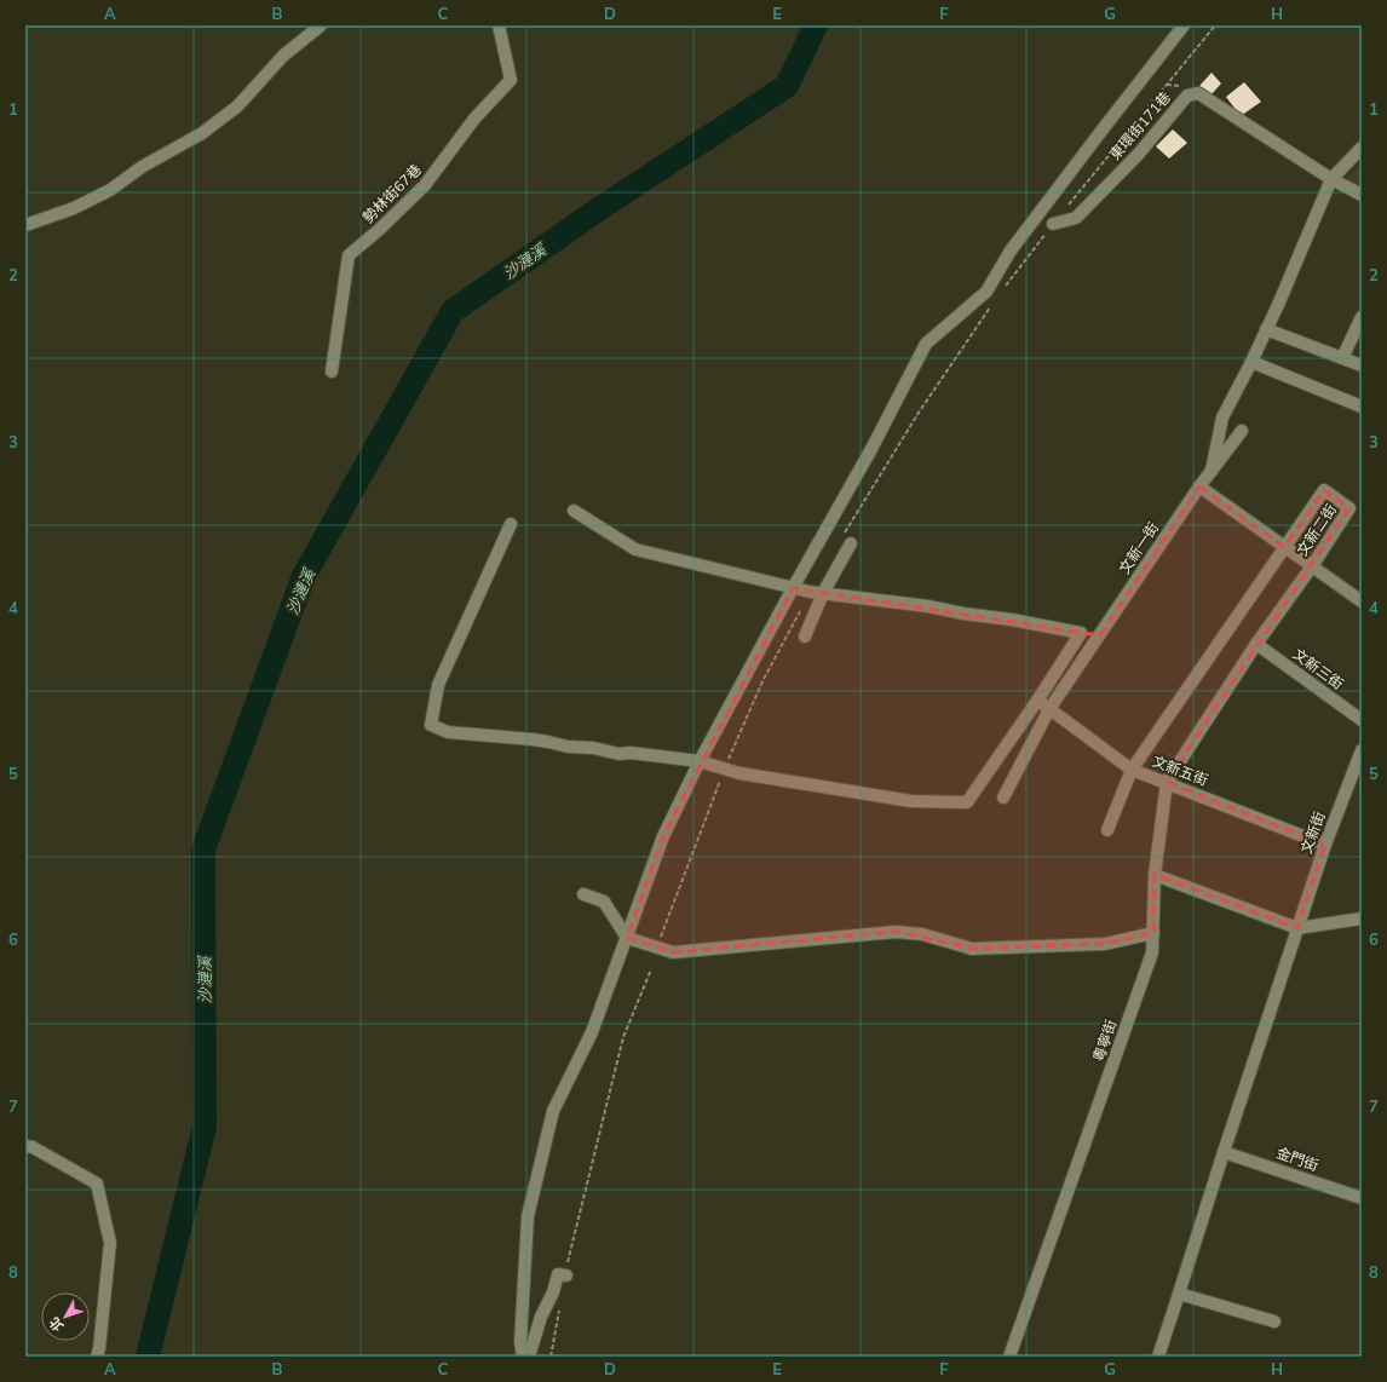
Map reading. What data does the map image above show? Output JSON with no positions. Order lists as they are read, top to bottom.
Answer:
{
  "streets": {
    "street": [
      "東環街171巷",
      "勢林街67巷",
      "文新二街",
      "文新一街",
      "文新三街",
      "文新五街",
      "文新街",
      "粵寧街",
      "金門街"
    ]
  },
  "crossings": [
    ["文新二街", "文新三街"],
    ["文新二街", "文新五街"],
    ["文新二街", "粵寧街"],
    ["文新一街", "文新五街"],
    ["文新五街", "文新街"]
  ],
  "water": ["沙漣溪"],
  "north": "bottom left",
  "grid": {
    "columns": [
      "A",
      "B",
      "C",
      "D",
      "E",
      "F",
      "G",
      "H"
    ],
    "rows": [
      "1",
      "2",
      "3",
      "4",
      "5",
      "6",
      "7",
      "8"
    ]
  }
}
